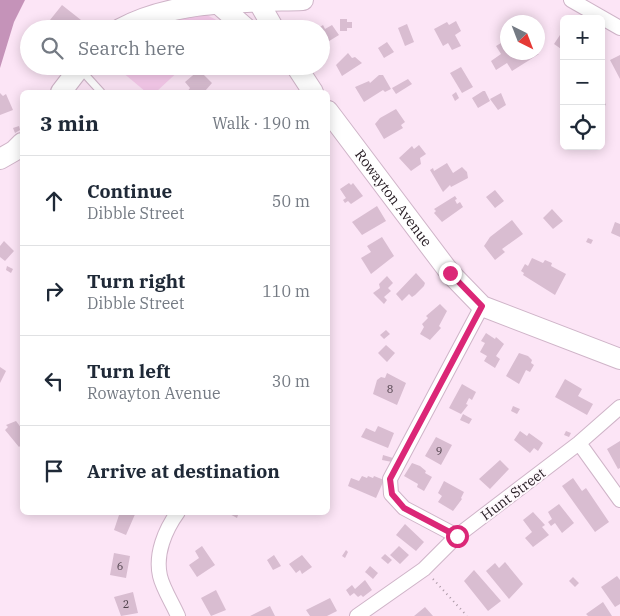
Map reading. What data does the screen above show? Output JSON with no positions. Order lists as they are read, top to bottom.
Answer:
{
  "streets": {
    "street": ["Rowayton Avenue", "Hunt Street"]
  },
  "house_numbers": [
    "8",
    "9",
    "6",
    "2"
  ],
  "north": "bottom right",
  "page": {
    "map_buttons": ["+", "−"],
    "search": "Search here",
    "heading": ["3 min", "Walk · 190 m"],
    "list": [
      ["Continue", "Dibble Street", "50 m"],
      ["Turn right", "Dibble Street", "110 m"],
      ["Turn left", "Rowayton Avenue", "30 m"],
      "Arrive at destination"
    ]
  }
}
